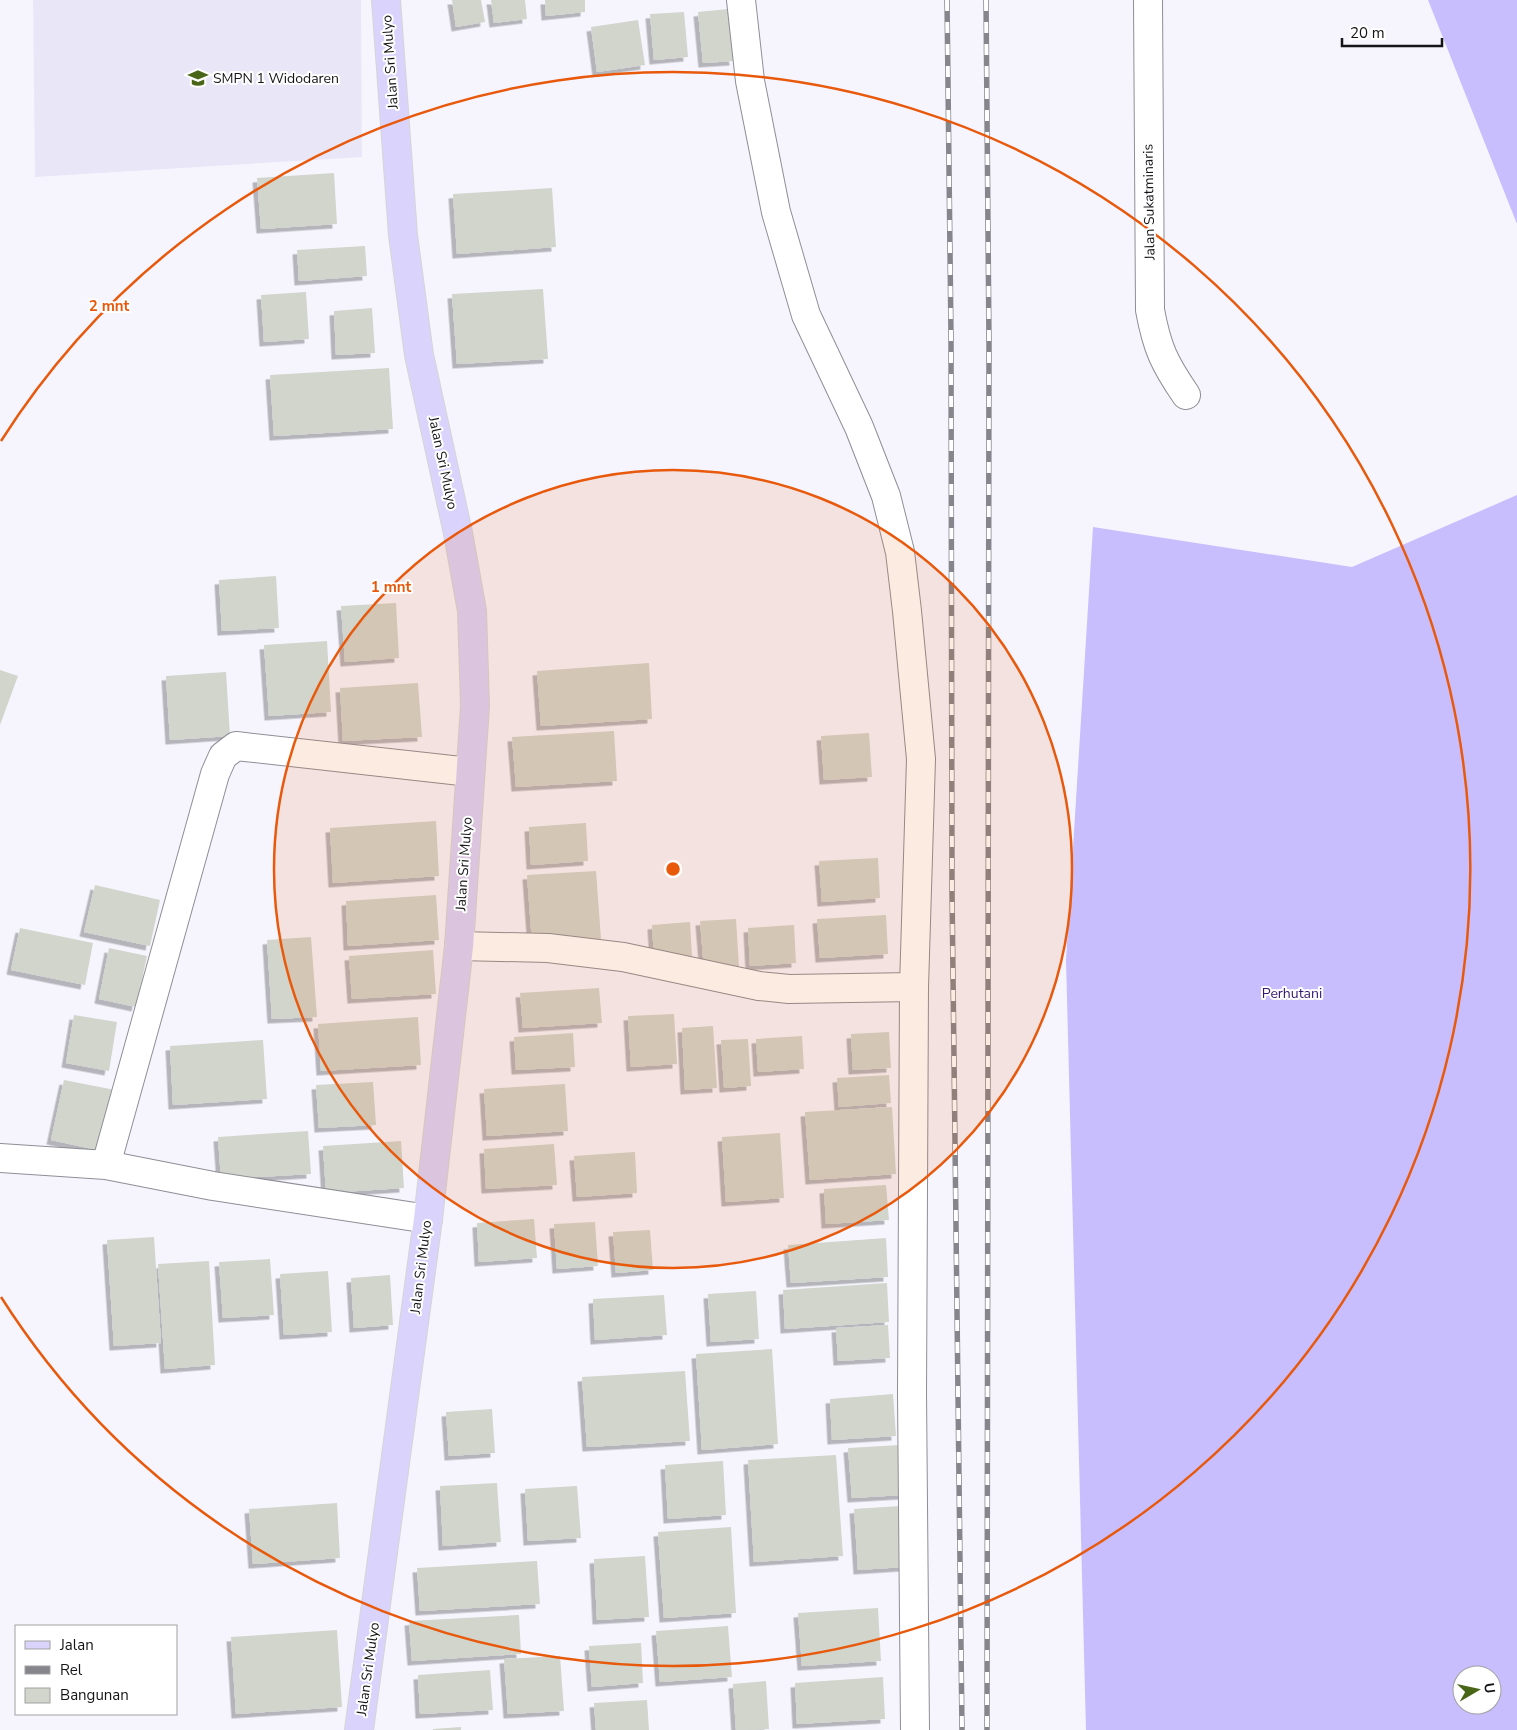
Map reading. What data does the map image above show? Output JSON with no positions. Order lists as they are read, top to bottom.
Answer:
{
  "streets": {
    "main road": ["Jalan Sri Mulyo"],
    "street": ["Jalan Sukatminaris"]
  },
  "parks": ["Perhutani"],
  "places": {
    "school or university": ["SMPN 1 Widodaren"]
  },
  "legend": ["Jalan", "Rel", "Bangunan"],
  "scale_bar": "20 m",
  "north": "right",
  "rings": ["2 mnt", "1 mnt"]
}
